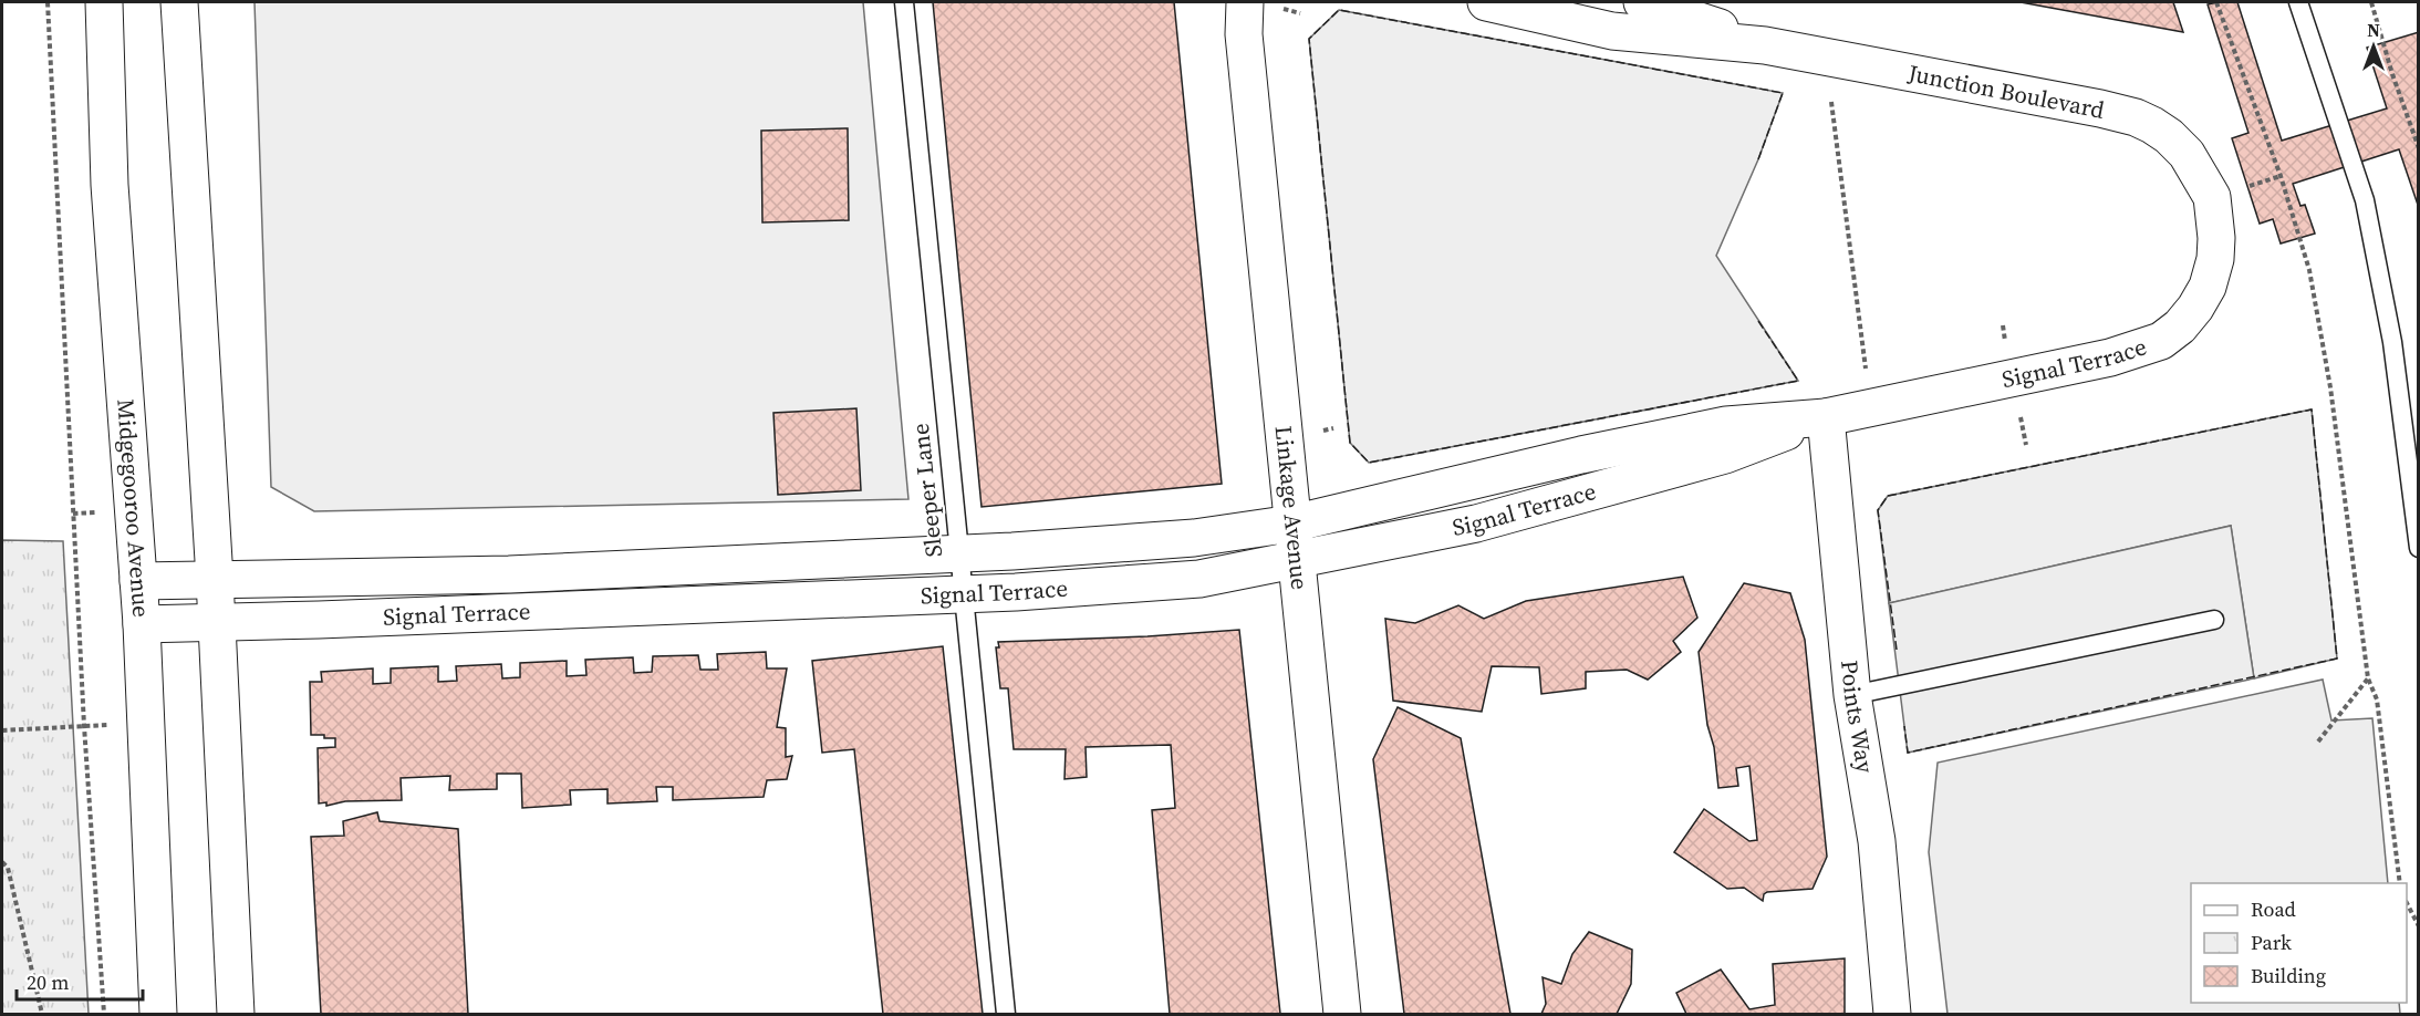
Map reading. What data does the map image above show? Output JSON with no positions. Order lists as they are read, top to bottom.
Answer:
{
  "streets": {
    "street": [
      "Junction Boulevard",
      "Signal Terrace",
      "Midgegooroo Avenue",
      "Linkage Avenue",
      "Points Way"
    ],
    "lane": ["Sleeper Lane"]
  },
  "crossings": [
    ["Junction Boulevard", "Signal Terrace"],
    ["Signal Terrace", "Sleeper Lane"],
    ["Signal Terrace", "Midgegooroo Avenue"],
    ["Signal Terrace", "Linkage Avenue"],
    ["Signal Terrace", "Points Way"]
  ],
  "legend": ["Road", "Park", "Building"],
  "scale_bar": "20 m",
  "north": "top"
}
